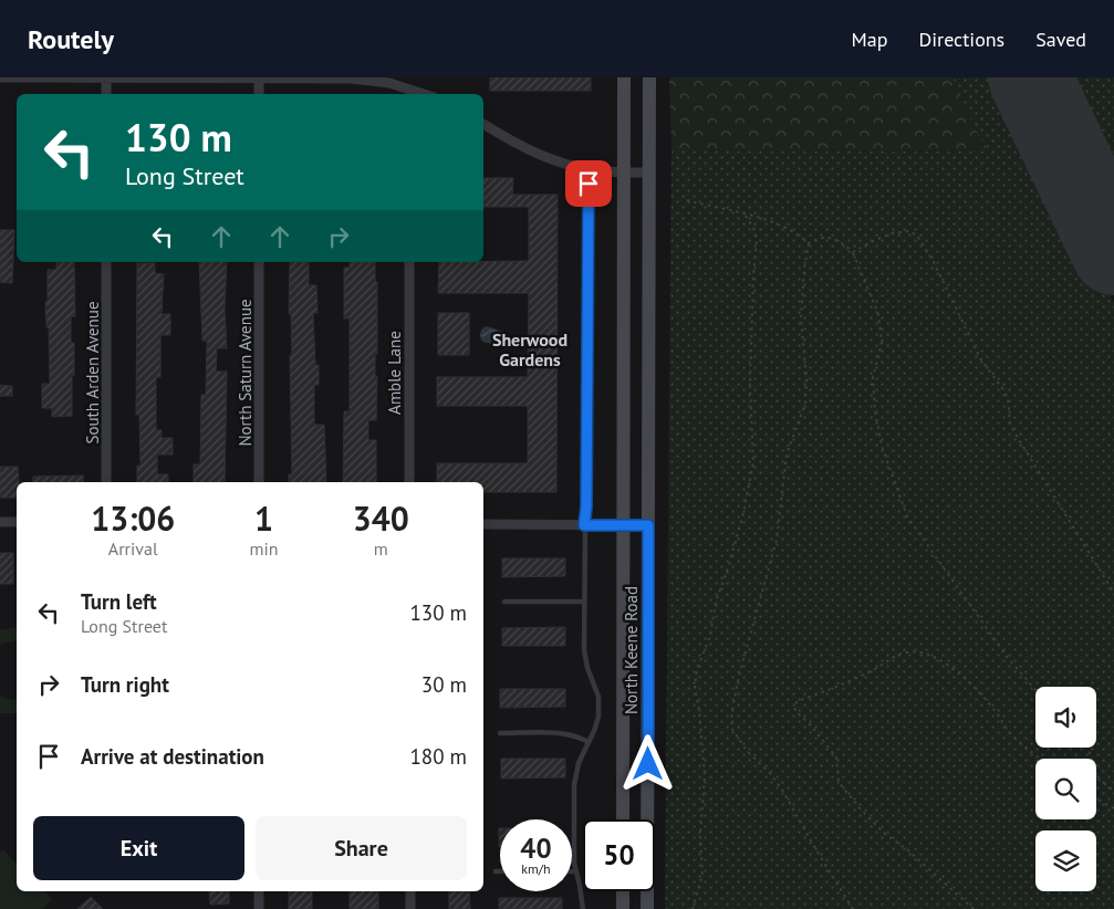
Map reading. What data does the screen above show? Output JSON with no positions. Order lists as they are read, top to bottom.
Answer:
{
  "streets": {
    "main road": ["North Keene Road"],
    "street": ["South Arden Avenue", "North Saturn Avenue", "Amble Lane"]
  },
  "districts": ["Sherwood Gardens"],
  "page": {
    "header": "Routely",
    "nav": ["Map", "Directions", "Saved"],
    "turn": ["130 m", "Long Street"],
    "eta": [
      "13:06",
      "Arrival",
      "1",
      "min",
      "340",
      "m"
    ],
    "list": [
      {
        "name": "Turn left",
        "note": "Long Street",
        "value": "130 m"
      },
      {
        "name": "Turn right",
        "value": "30 m"
      },
      {
        "name": "Arrive at destination",
        "value": "180 m"
      }
    ],
    "buttons": ["Exit", "Share"],
    "speed": "40 km/h",
    "limit": "50"
  }
}
